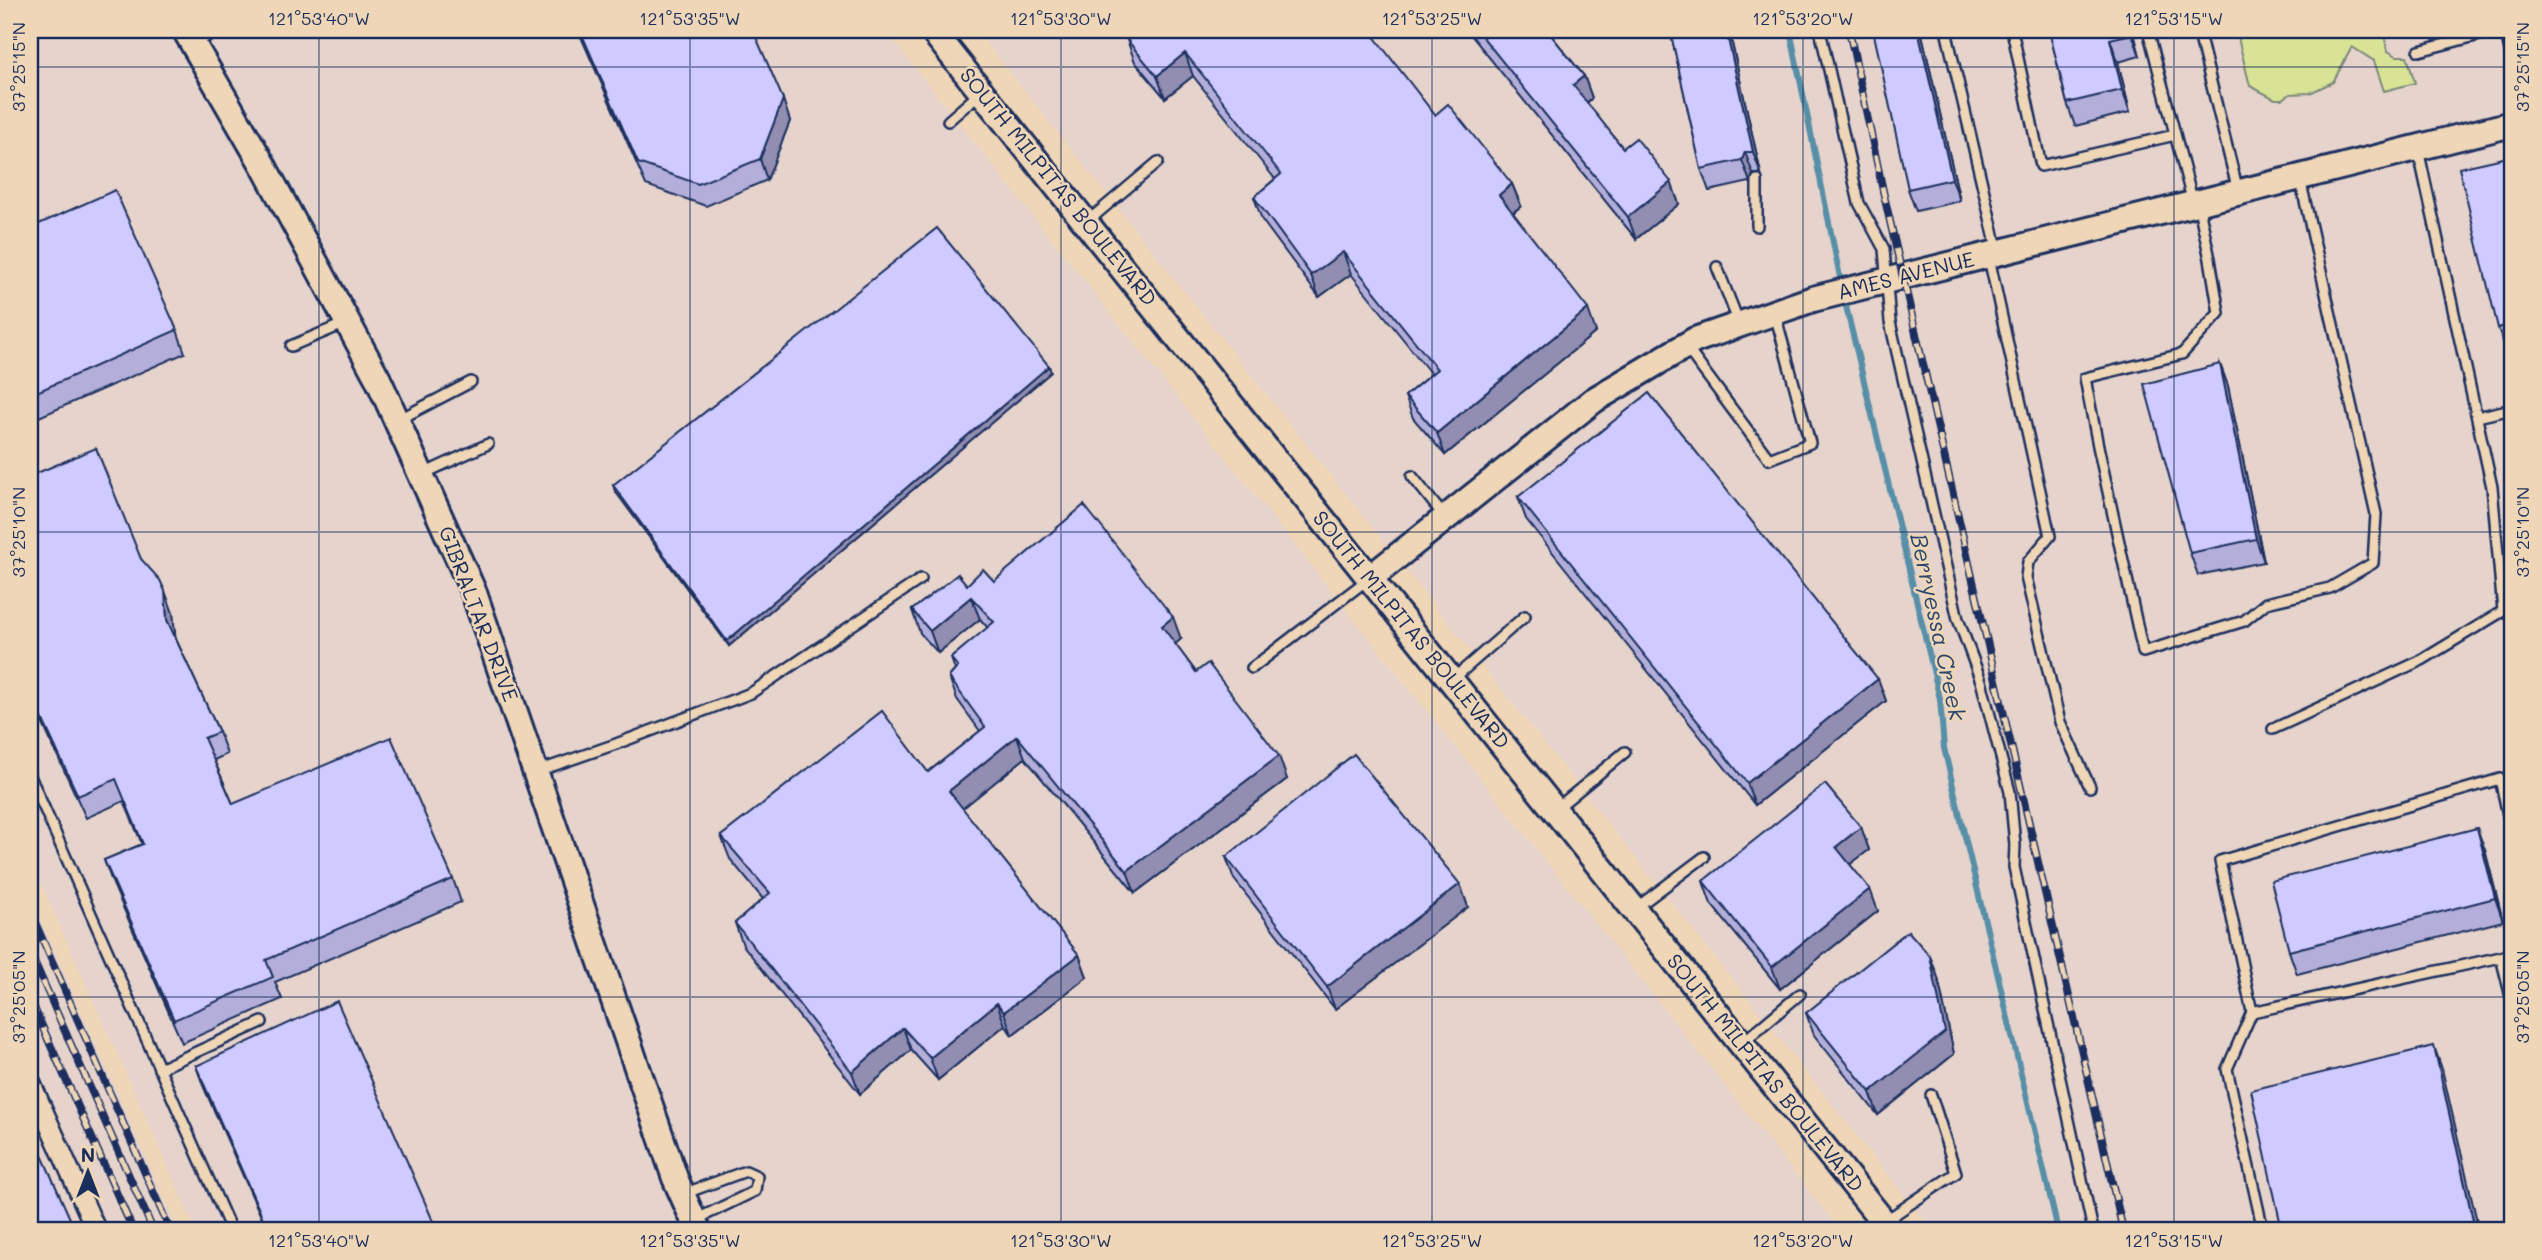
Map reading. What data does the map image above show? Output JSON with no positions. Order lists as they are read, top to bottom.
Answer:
{
  "streets": {
    "street": ["SOUTH MILPITAS BOULEVARD", "AMES AVENUE", "GIBRALTAR DRIVE"]
  },
  "crossings": [
    ["SOUTH MILPITAS BOULEVARD", "AMES AVENUE"]
  ],
  "water": ["Berryessa Creek"],
  "north": "top",
  "coordinates": [
    "121°53'40\"W",
    "121°53'35\"W",
    "121°53'30\"W",
    "121°53'25\"W",
    "121°53'20\"W",
    "121°53'15\"W",
    "37°25'15\"N",
    "37°25'10\"N",
    "37°25'05\"N"
  ]
}
